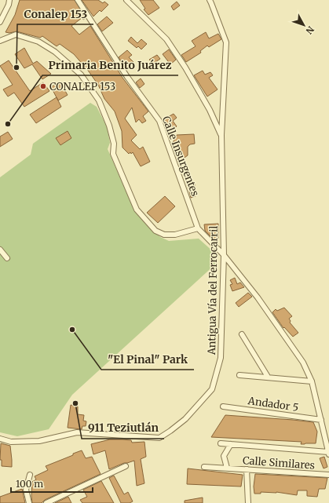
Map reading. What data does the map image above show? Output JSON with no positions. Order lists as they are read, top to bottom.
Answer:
{
  "streets": {
    "street": [
      "Calle Insurgentes",
      "Antigua Vía del Ferrocarril",
      "Andador 5",
      "Calle Similares"
    ]
  },
  "places": [
    "Conalep 153",
    "CONALEP 153",
    "Primaria Benito Juárez",
    "\"El Pinal\" Park",
    "911 Teziutlán"
  ],
  "scale_bar": "100 m",
  "north": "bottom right"
}
